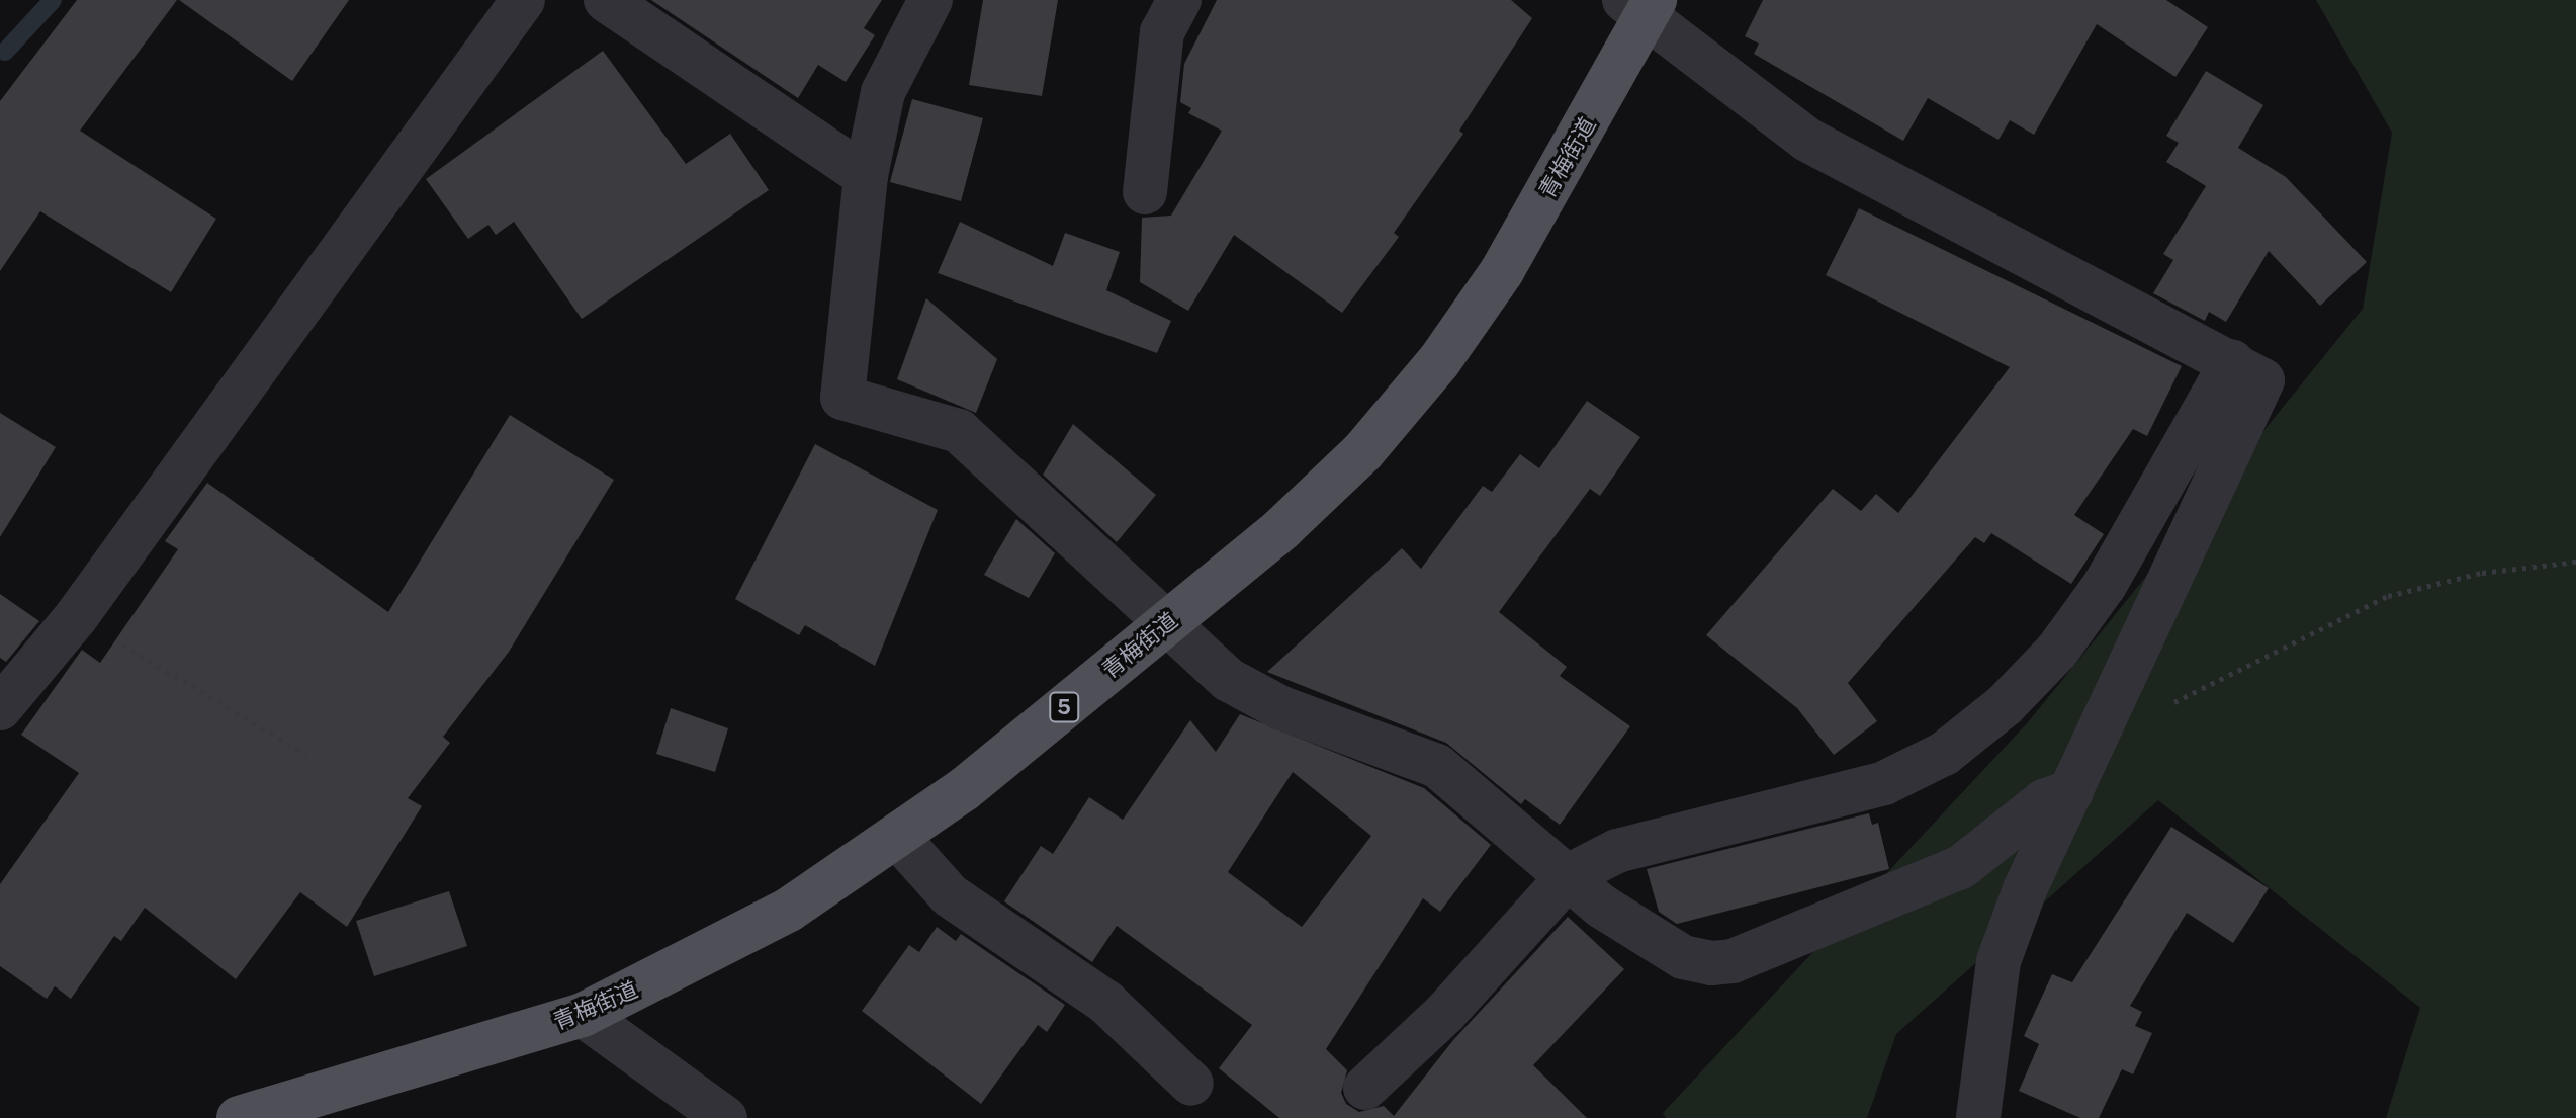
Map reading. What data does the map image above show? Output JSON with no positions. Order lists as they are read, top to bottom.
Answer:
{
  "streets": {
    "main road": ["青梅街道", "5"]
  }
}
